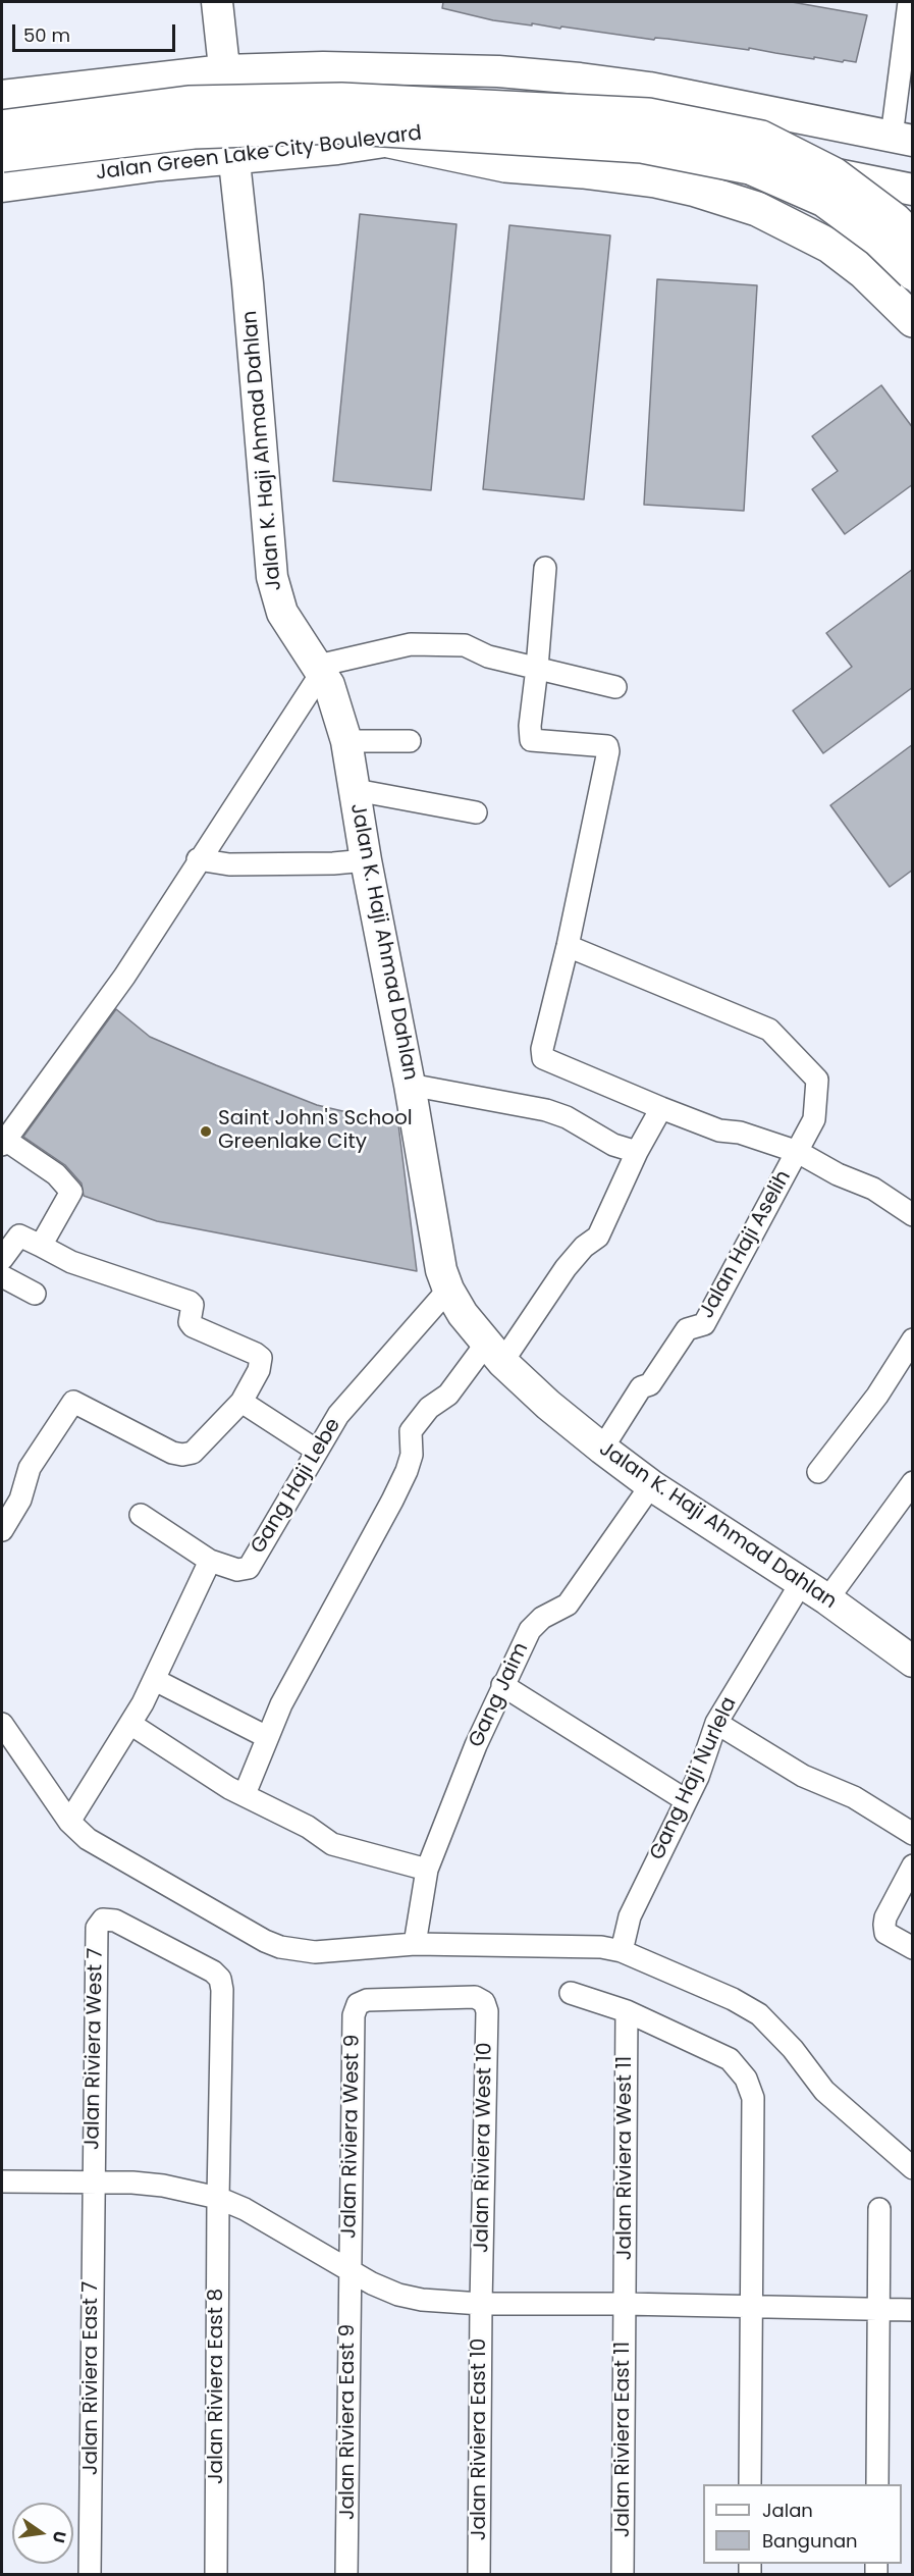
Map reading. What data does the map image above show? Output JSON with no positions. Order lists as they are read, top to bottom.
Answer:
{
  "streets": {
    "street": [
      "Jalan Green Lake City Boulevard",
      "Jalan K. Haji Ahmad Dahlan",
      "Jalan Haji Aselih",
      "Gang Haji Lebe",
      "Gang Jaim",
      "Gang Haji Nurlela",
      "Jalan Riviera West 7",
      "Jalan Riviera West 9",
      "Jalan Riviera West 10",
      "Jalan Riviera West 11",
      "Jalan Riviera East 7",
      "Jalan Riviera East 8",
      "Jalan Riviera East 9",
      "Jalan Riviera East 10",
      "Jalan Riviera East 11"
    ]
  },
  "crossings": [
    ["Jalan Green Lake City Boulevard", "Jalan K. Haji Ahmad Dahlan"],
    ["Jalan K. Haji Ahmad Dahlan", "Jalan Haji Aselih"],
    ["Jalan K. Haji Ahmad Dahlan", "Gang Haji Lebe"],
    ["Jalan K. Haji Ahmad Dahlan", "Gang Jaim"],
    ["Jalan K. Haji Ahmad Dahlan", "Gang Haji Nurlela"],
    ["Jalan Riviera West 7", "Jalan Riviera East 7"],
    ["Jalan Riviera West 7", "Jalan Riviera East 8"],
    ["Jalan Riviera West 9", "Jalan Riviera West 10"],
    ["Jalan Riviera West 9", "Jalan Riviera East 9"],
    ["Jalan Riviera West 10", "Jalan Riviera East 10"],
    ["Jalan Riviera West 11", "Jalan Riviera East 11"]
  ],
  "places": ["Saint John's School Greenlake City"],
  "legend": ["Jalan", "Bangunan"],
  "scale_bar": "50 m",
  "north": "right"
}
